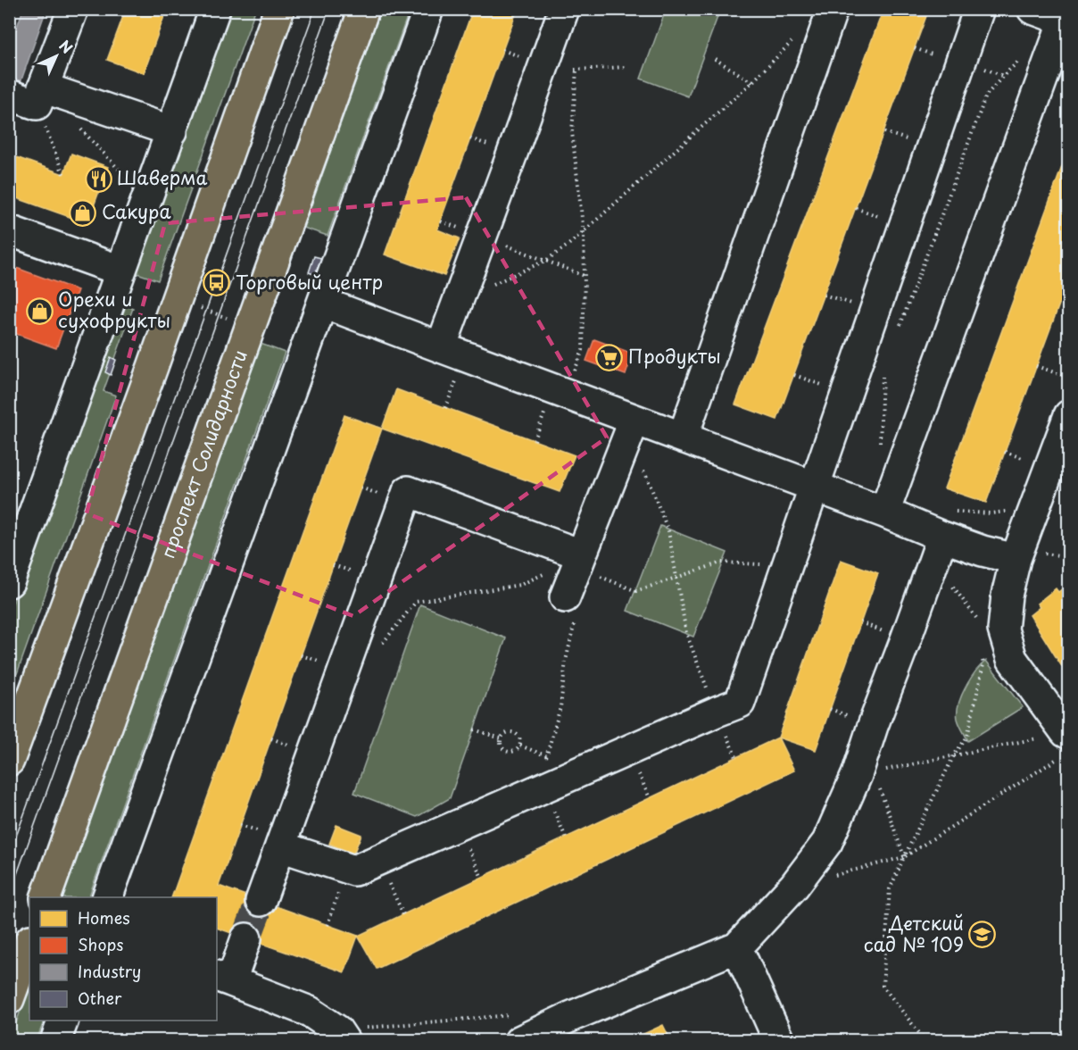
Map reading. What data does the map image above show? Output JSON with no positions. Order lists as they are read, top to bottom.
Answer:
{
  "streets": {
    "main road": ["проспект Солидарности"]
  },
  "places": {
    "restaurant": ["Шаверма"],
    "shop": ["Сакура", "Орехи и сухофрукты"],
    "bus stop": ["Торговый центр"],
    "supermarket": ["Продукты"],
    "school or university": ["Детский сад № 109"]
  },
  "legend": [
    "Homes",
    "Shops",
    "Industry",
    "Other"
  ],
  "north": "top right"
}
